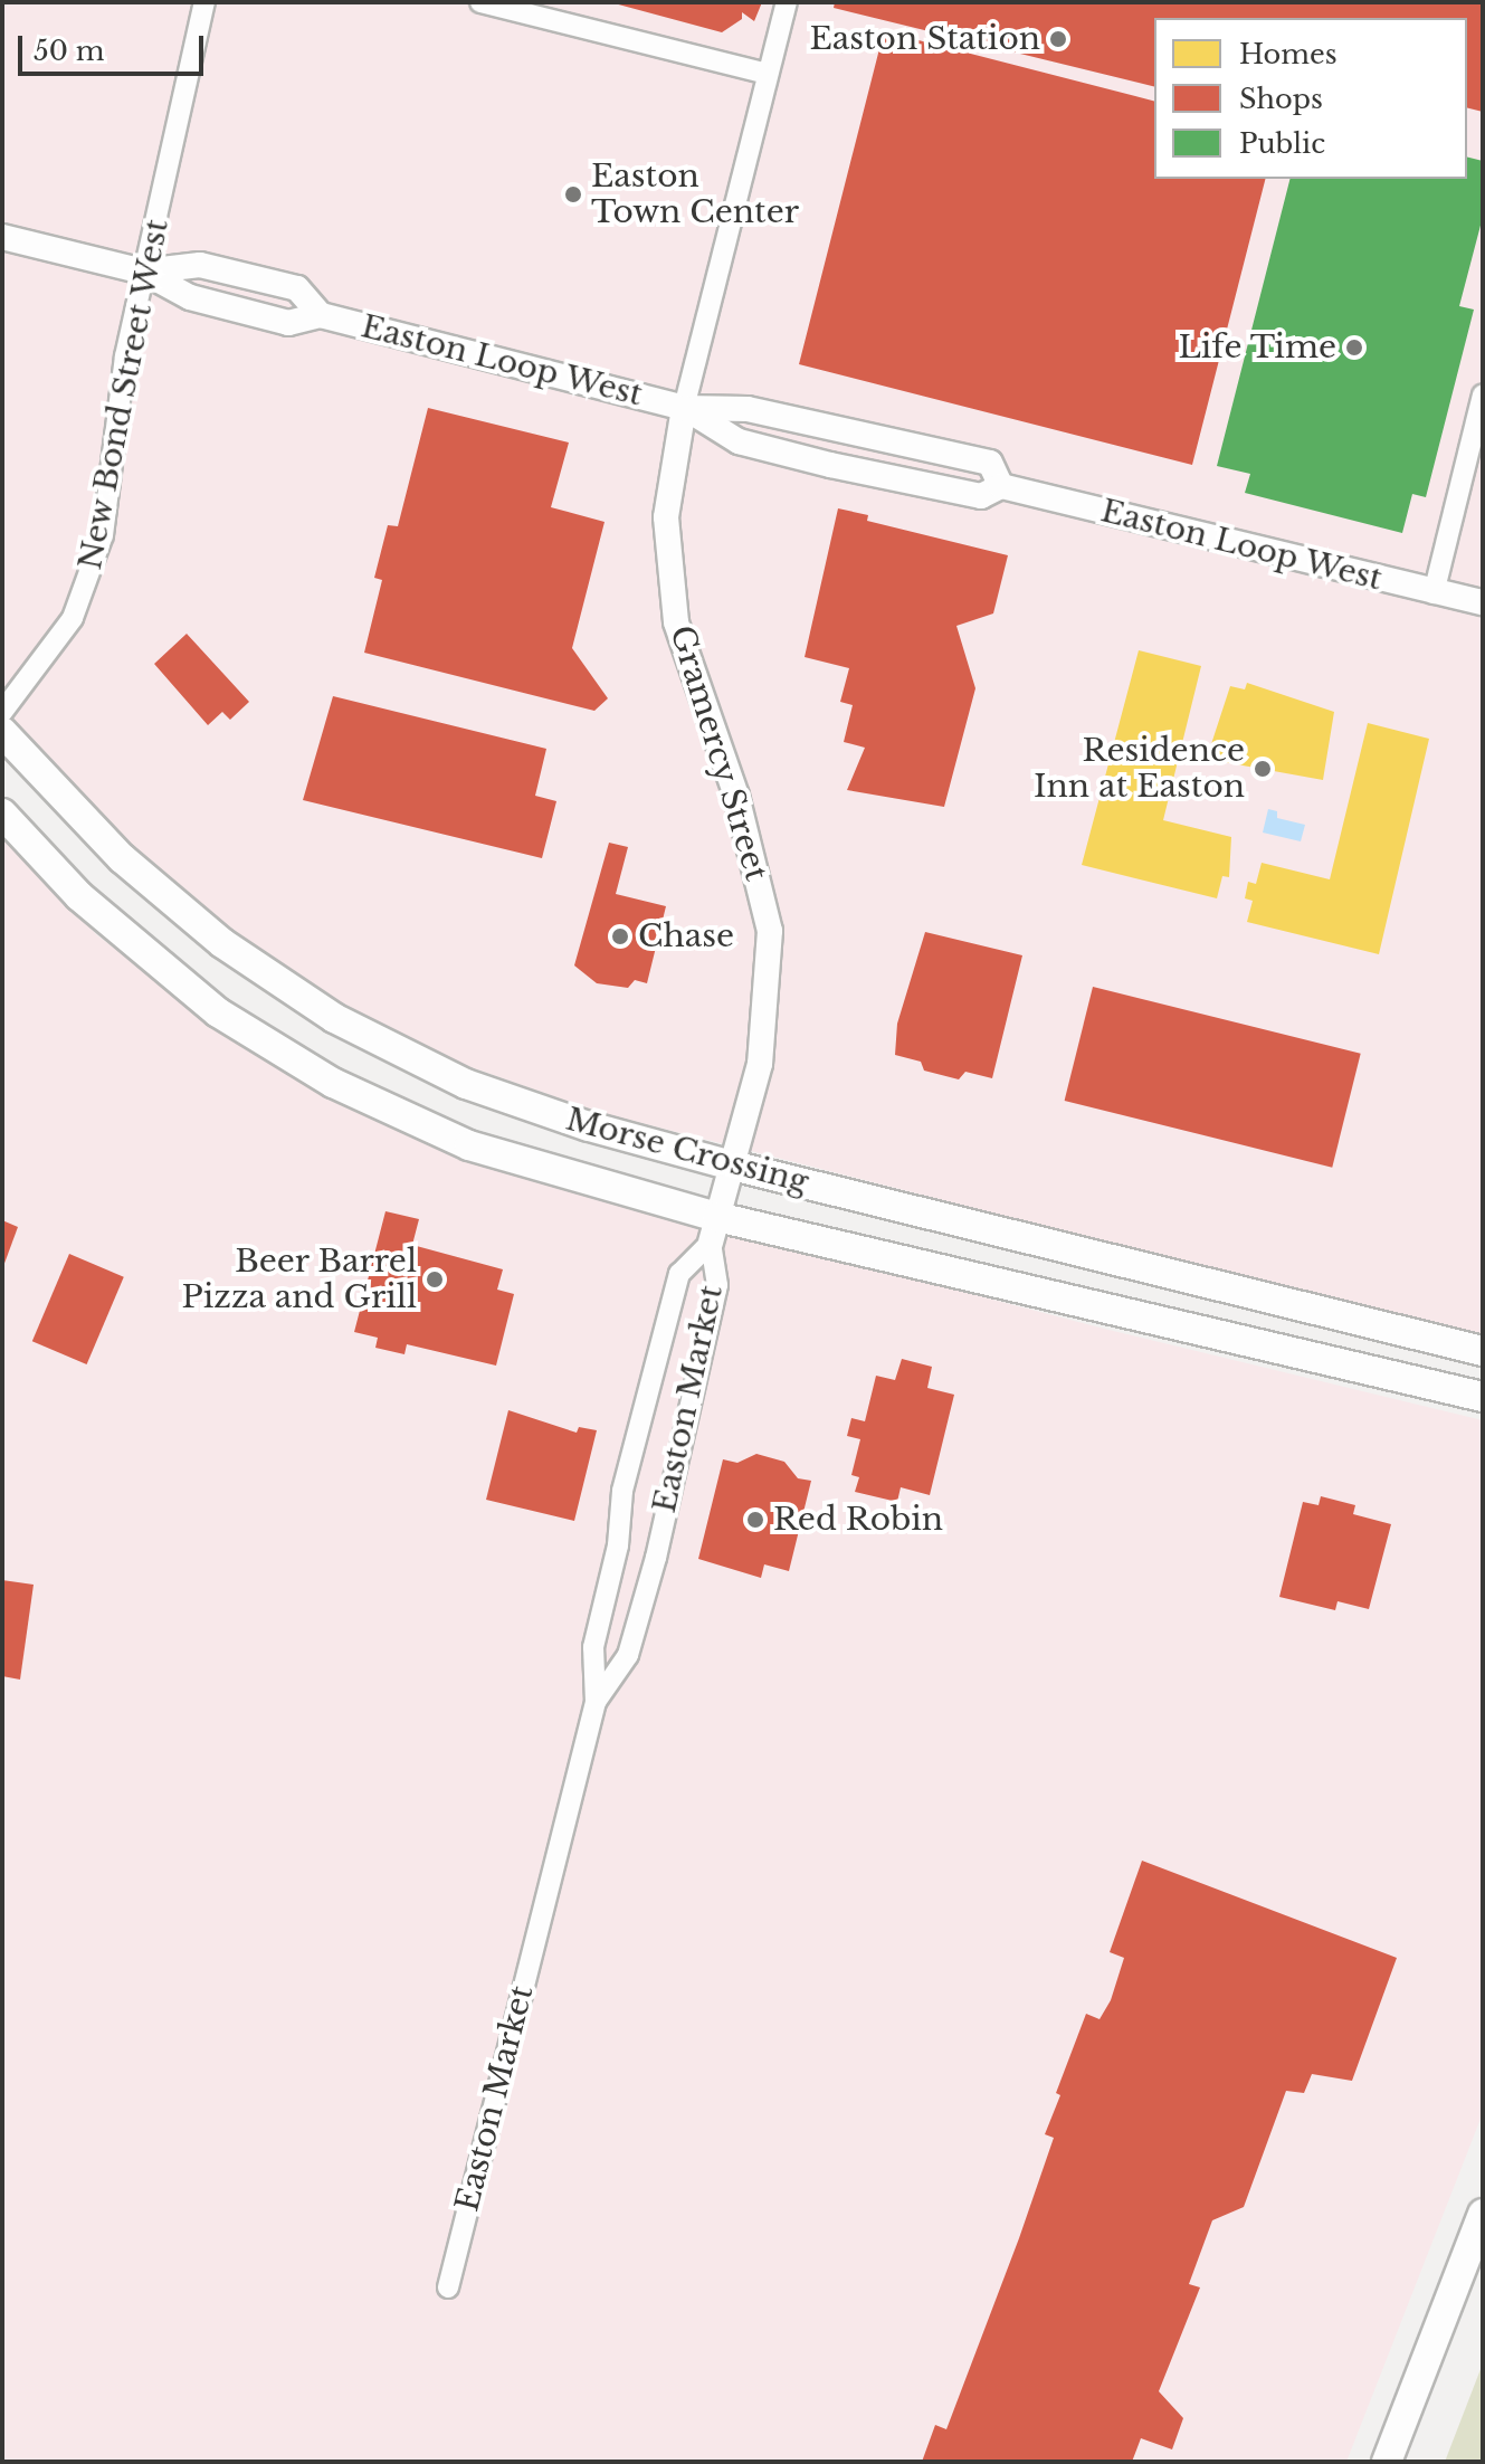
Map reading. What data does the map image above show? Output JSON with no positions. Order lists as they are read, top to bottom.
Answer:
{
  "streets": {
    "main road": ["Morse Crossing"],
    "street": [
      "Easton Loop West",
      "New Bond Street West",
      "Gramercy Street",
      "Easton Market"
    ]
  },
  "crossings": [
    ["Easton Loop West", "New Bond Street West"],
    ["Easton Loop West", "Gramercy Street"],
    ["Gramercy Street", "Morse Crossing"],
    ["Gramercy Street", "Easton Market"],
    ["Morse Crossing", "Easton Market"]
  ],
  "places": [
    "Easton Station",
    "Easton Town Center",
    "Life Time",
    "Residence Inn at Easton",
    "Chase",
    "Beer Barrel Pizza and Grill",
    "Red Robin"
  ],
  "legend": ["Homes", "Shops", "Public"],
  "scale_bar": "50 m"
}
